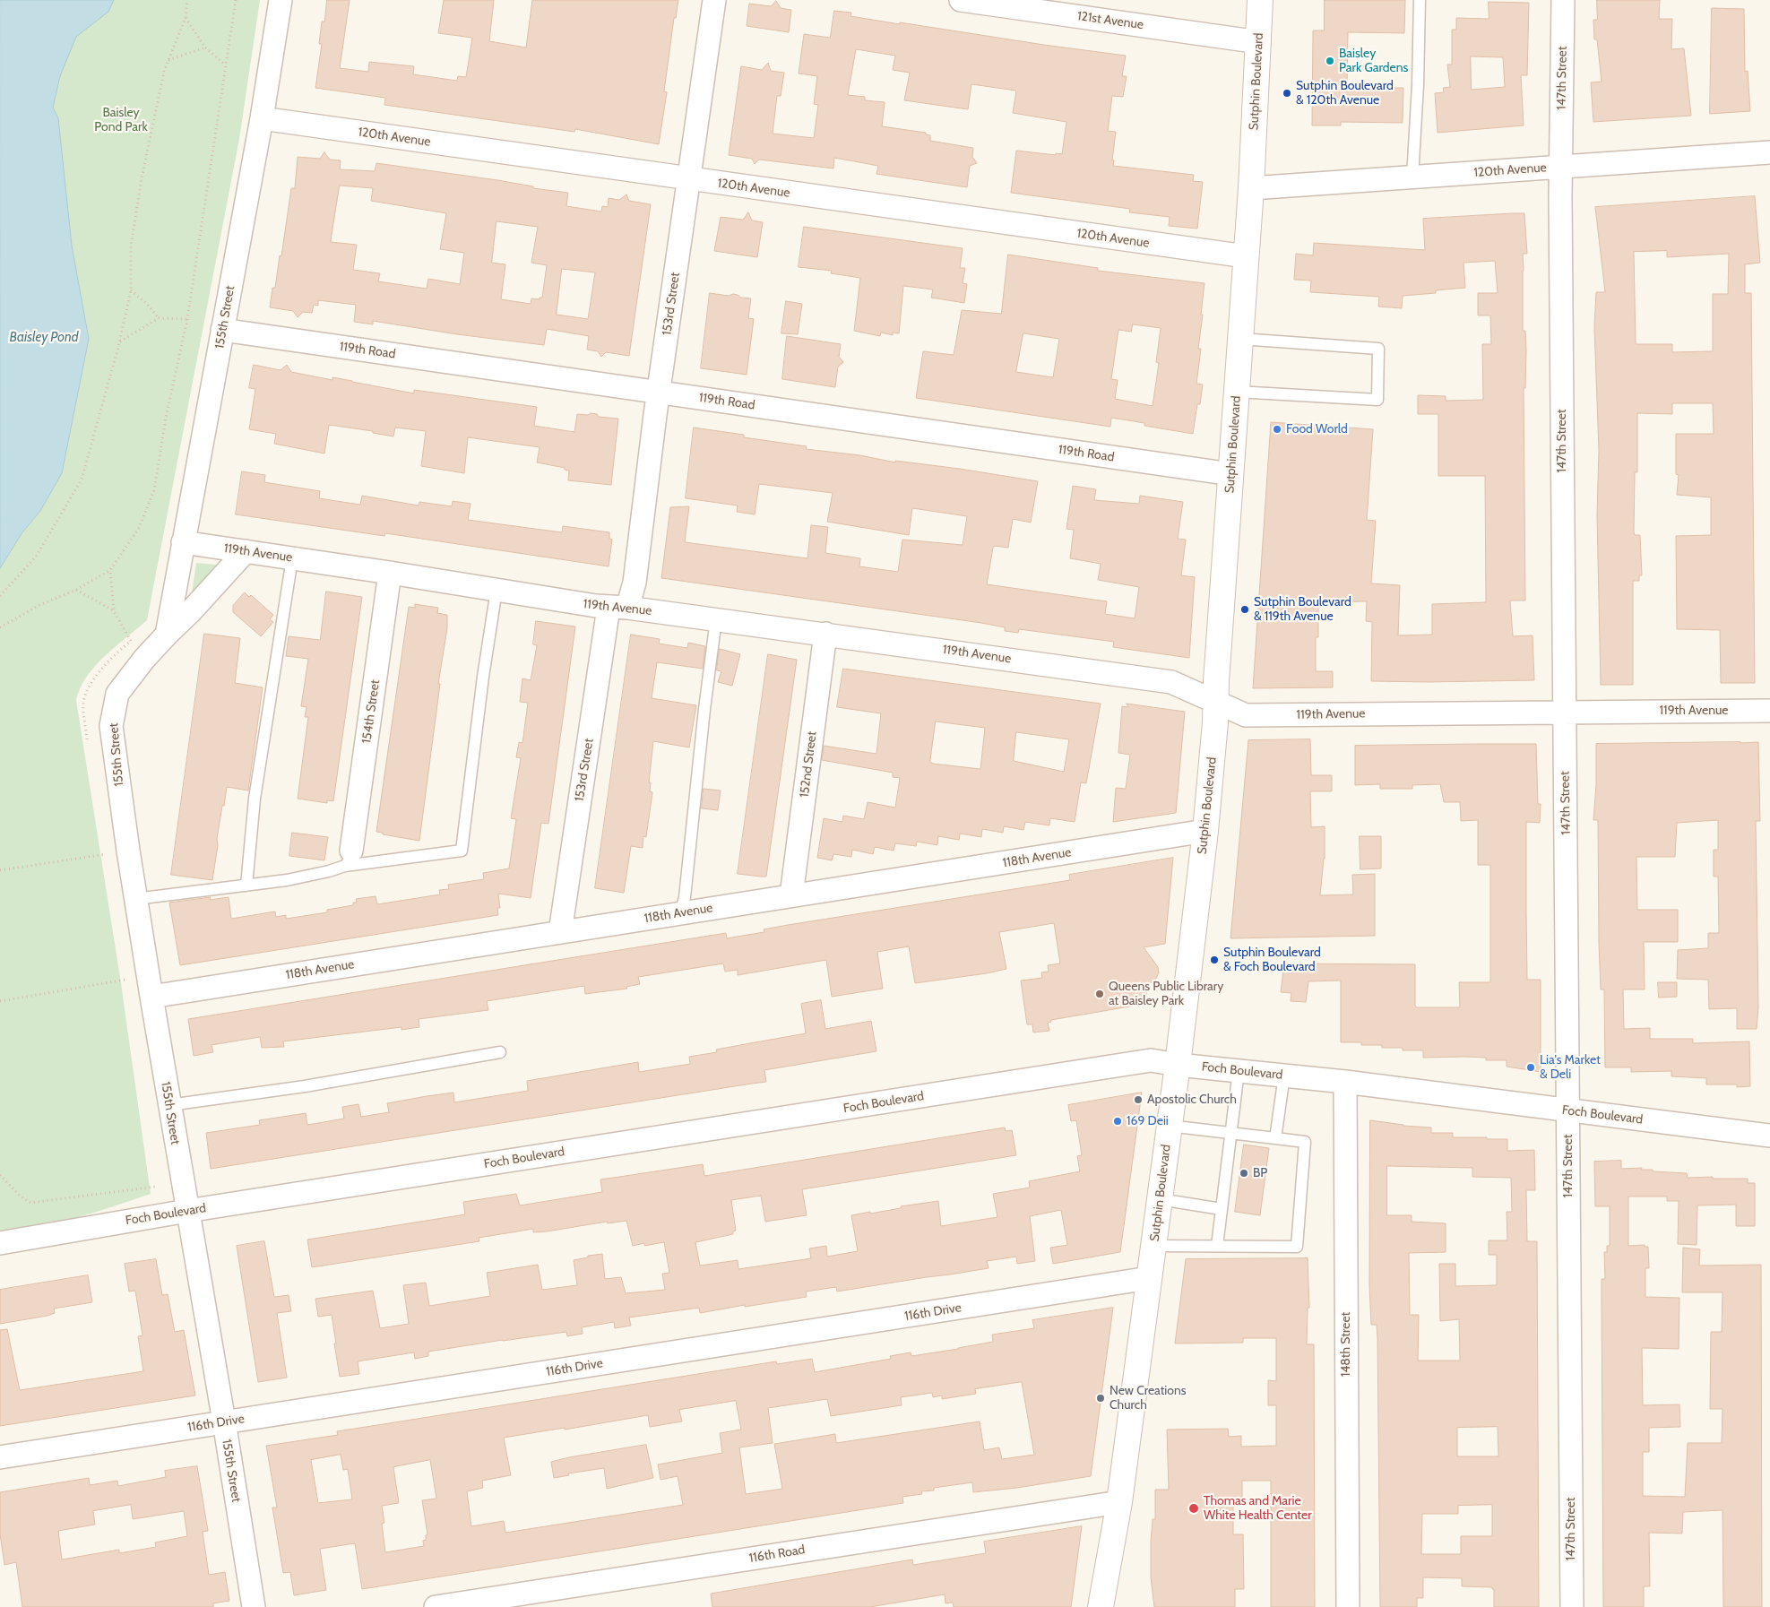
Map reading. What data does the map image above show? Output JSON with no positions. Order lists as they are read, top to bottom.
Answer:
{
  "streets": {
    "main road": ["Sutphin Boulevard"],
    "street": [
      "121st Avenue",
      "147th Street",
      "120th Avenue",
      "153rd Street",
      "155th Street",
      "119th Road",
      "119th Avenue",
      "154th Street",
      "152nd Street",
      "118th Avenue",
      "Foch Boulevard",
      "116th Drive",
      "148th Street",
      "116th Road"
    ]
  },
  "crossings": [
    ["121st Avenue", "Sutphin Boulevard"],
    ["147th Street", "120th Avenue"],
    ["147th Street", "119th Avenue"],
    ["147th Street", "Foch Boulevard"],
    ["Sutphin Boulevard", "120th Avenue"],
    ["Sutphin Boulevard", "119th Road"],
    ["Sutphin Boulevard", "119th Avenue"],
    ["Sutphin Boulevard", "118th Avenue"],
    ["Sutphin Boulevard", "Foch Boulevard"],
    ["Sutphin Boulevard", "116th Drive"],
    ["Sutphin Boulevard", "116th Road"],
    ["120th Avenue", "153rd Street"],
    ["120th Avenue", "155th Street"],
    ["153rd Street", "119th Road"],
    ["153rd Street", "119th Avenue"],
    ["153rd Street", "118th Avenue"],
    ["155th Street", "119th Road"],
    ["155th Street", "119th Avenue"],
    ["155th Street", "118th Avenue"],
    ["155th Street", "Foch Boulevard"],
    ["155th Street", "116th Drive"],
    ["119th Avenue", "154th Street"],
    ["119th Avenue", "152nd Street"],
    ["152nd Street", "118th Avenue"],
    ["Foch Boulevard", "148th Street"]
  ],
  "water": ["Baisley Pond"],
  "parks": ["Baisley Pond Park"],
  "places": [
    "Baisley Park Gardens",
    "Sutphin Boulevard & 120th Avenue",
    "Food World",
    "Sutphin Boulevard & 119th Avenue",
    "Sutphin Boulevard & Foch Boulevard",
    "Queens Public Library at Baisley Park",
    "Lia's Market & Deli",
    "Apostolic Church",
    "169 Deii",
    "BP",
    "New Creations Church",
    "Thomas and Marie White Health Center"
  ]
}
